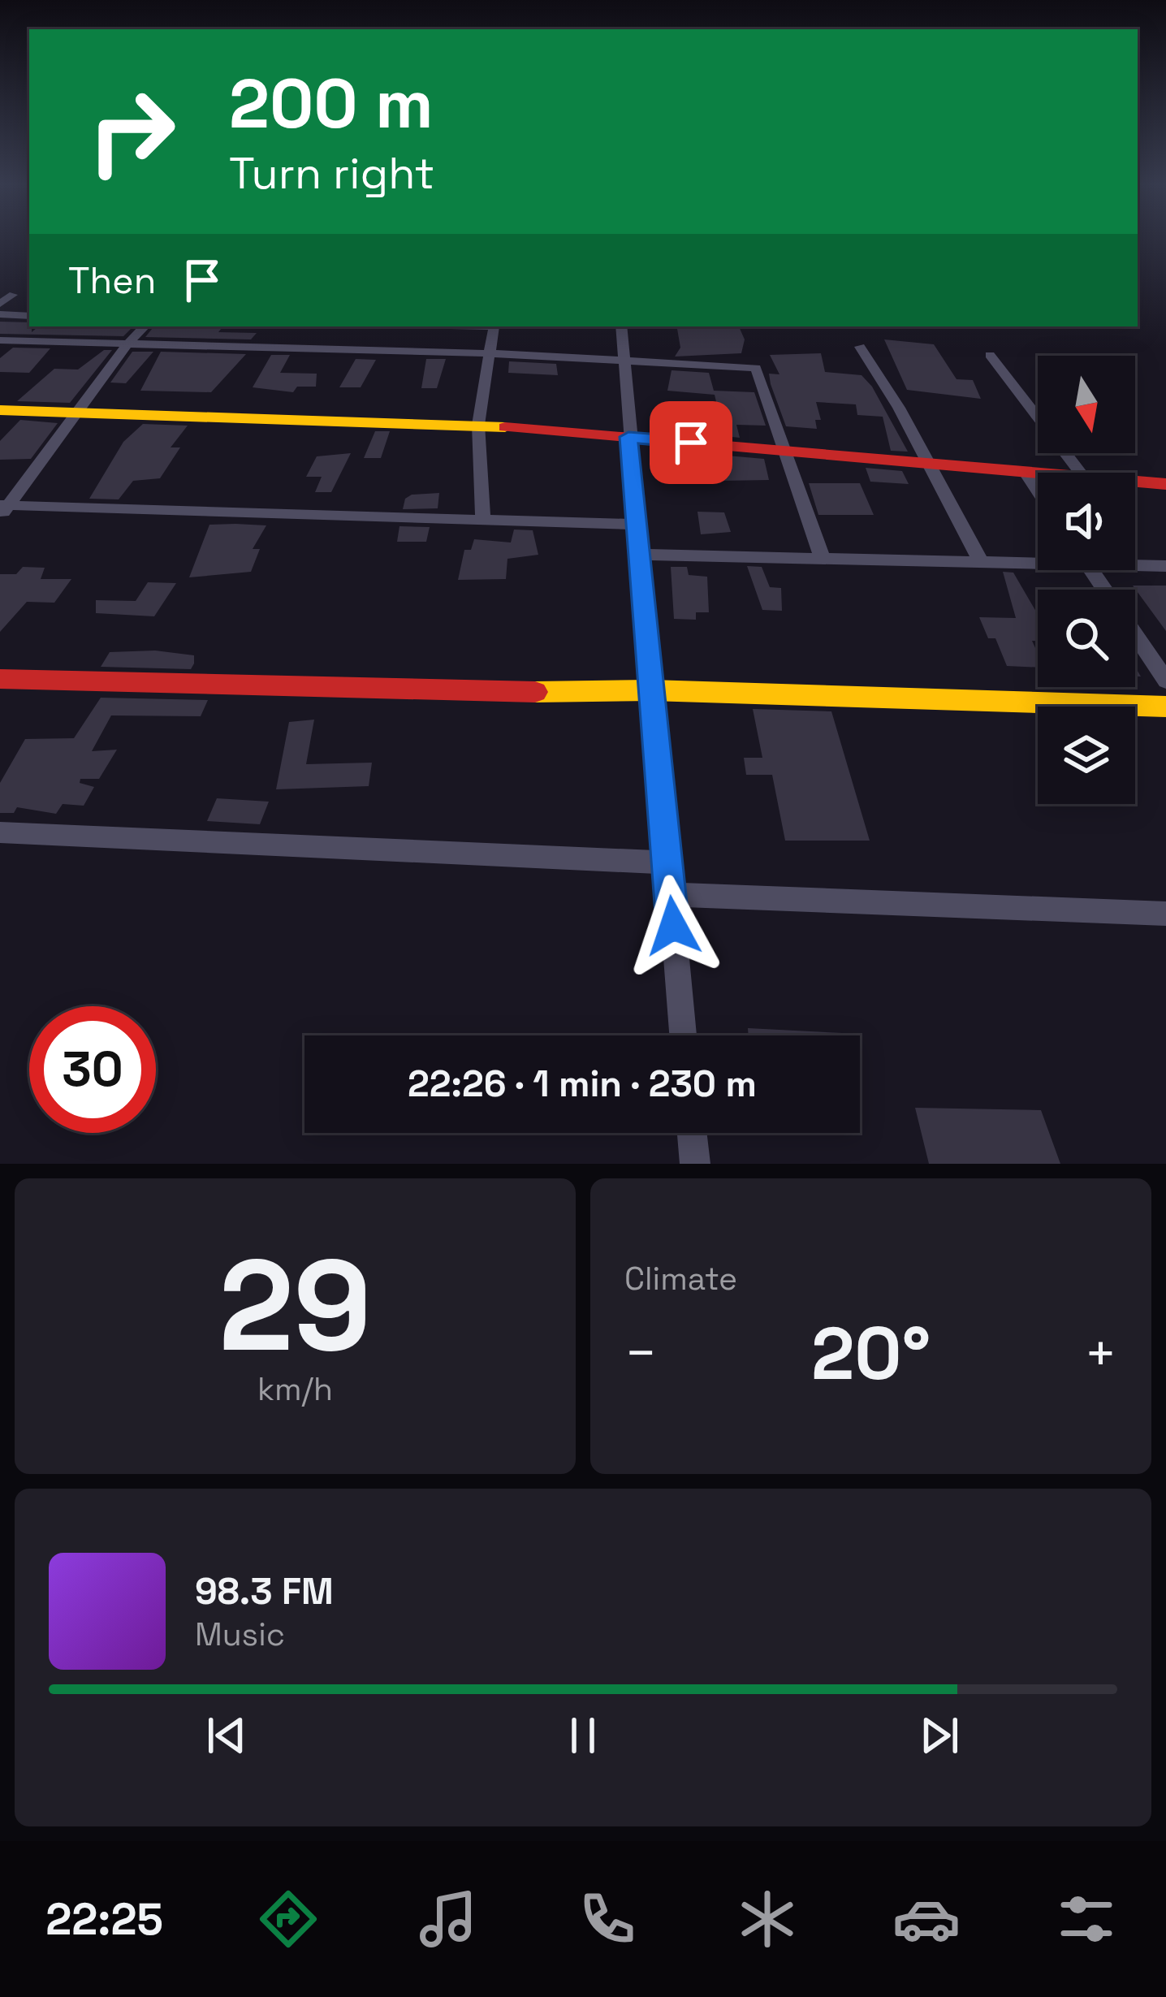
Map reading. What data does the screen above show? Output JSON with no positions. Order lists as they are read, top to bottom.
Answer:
{
  "north": "bottom",
  "page": {
    "turn": ["200 m", "Turn right"],
    "then": "Then",
    "limit": "30",
    "trip": "22:26 · 1 min · 230 m",
    "tile": [
      ["29", "km/h"],
      "Climate"
    ],
    "heat": ["−", "20°", "+"],
    "song": ["98.3 FM", "Music"],
    "tabs": "22:25"
  }
}
